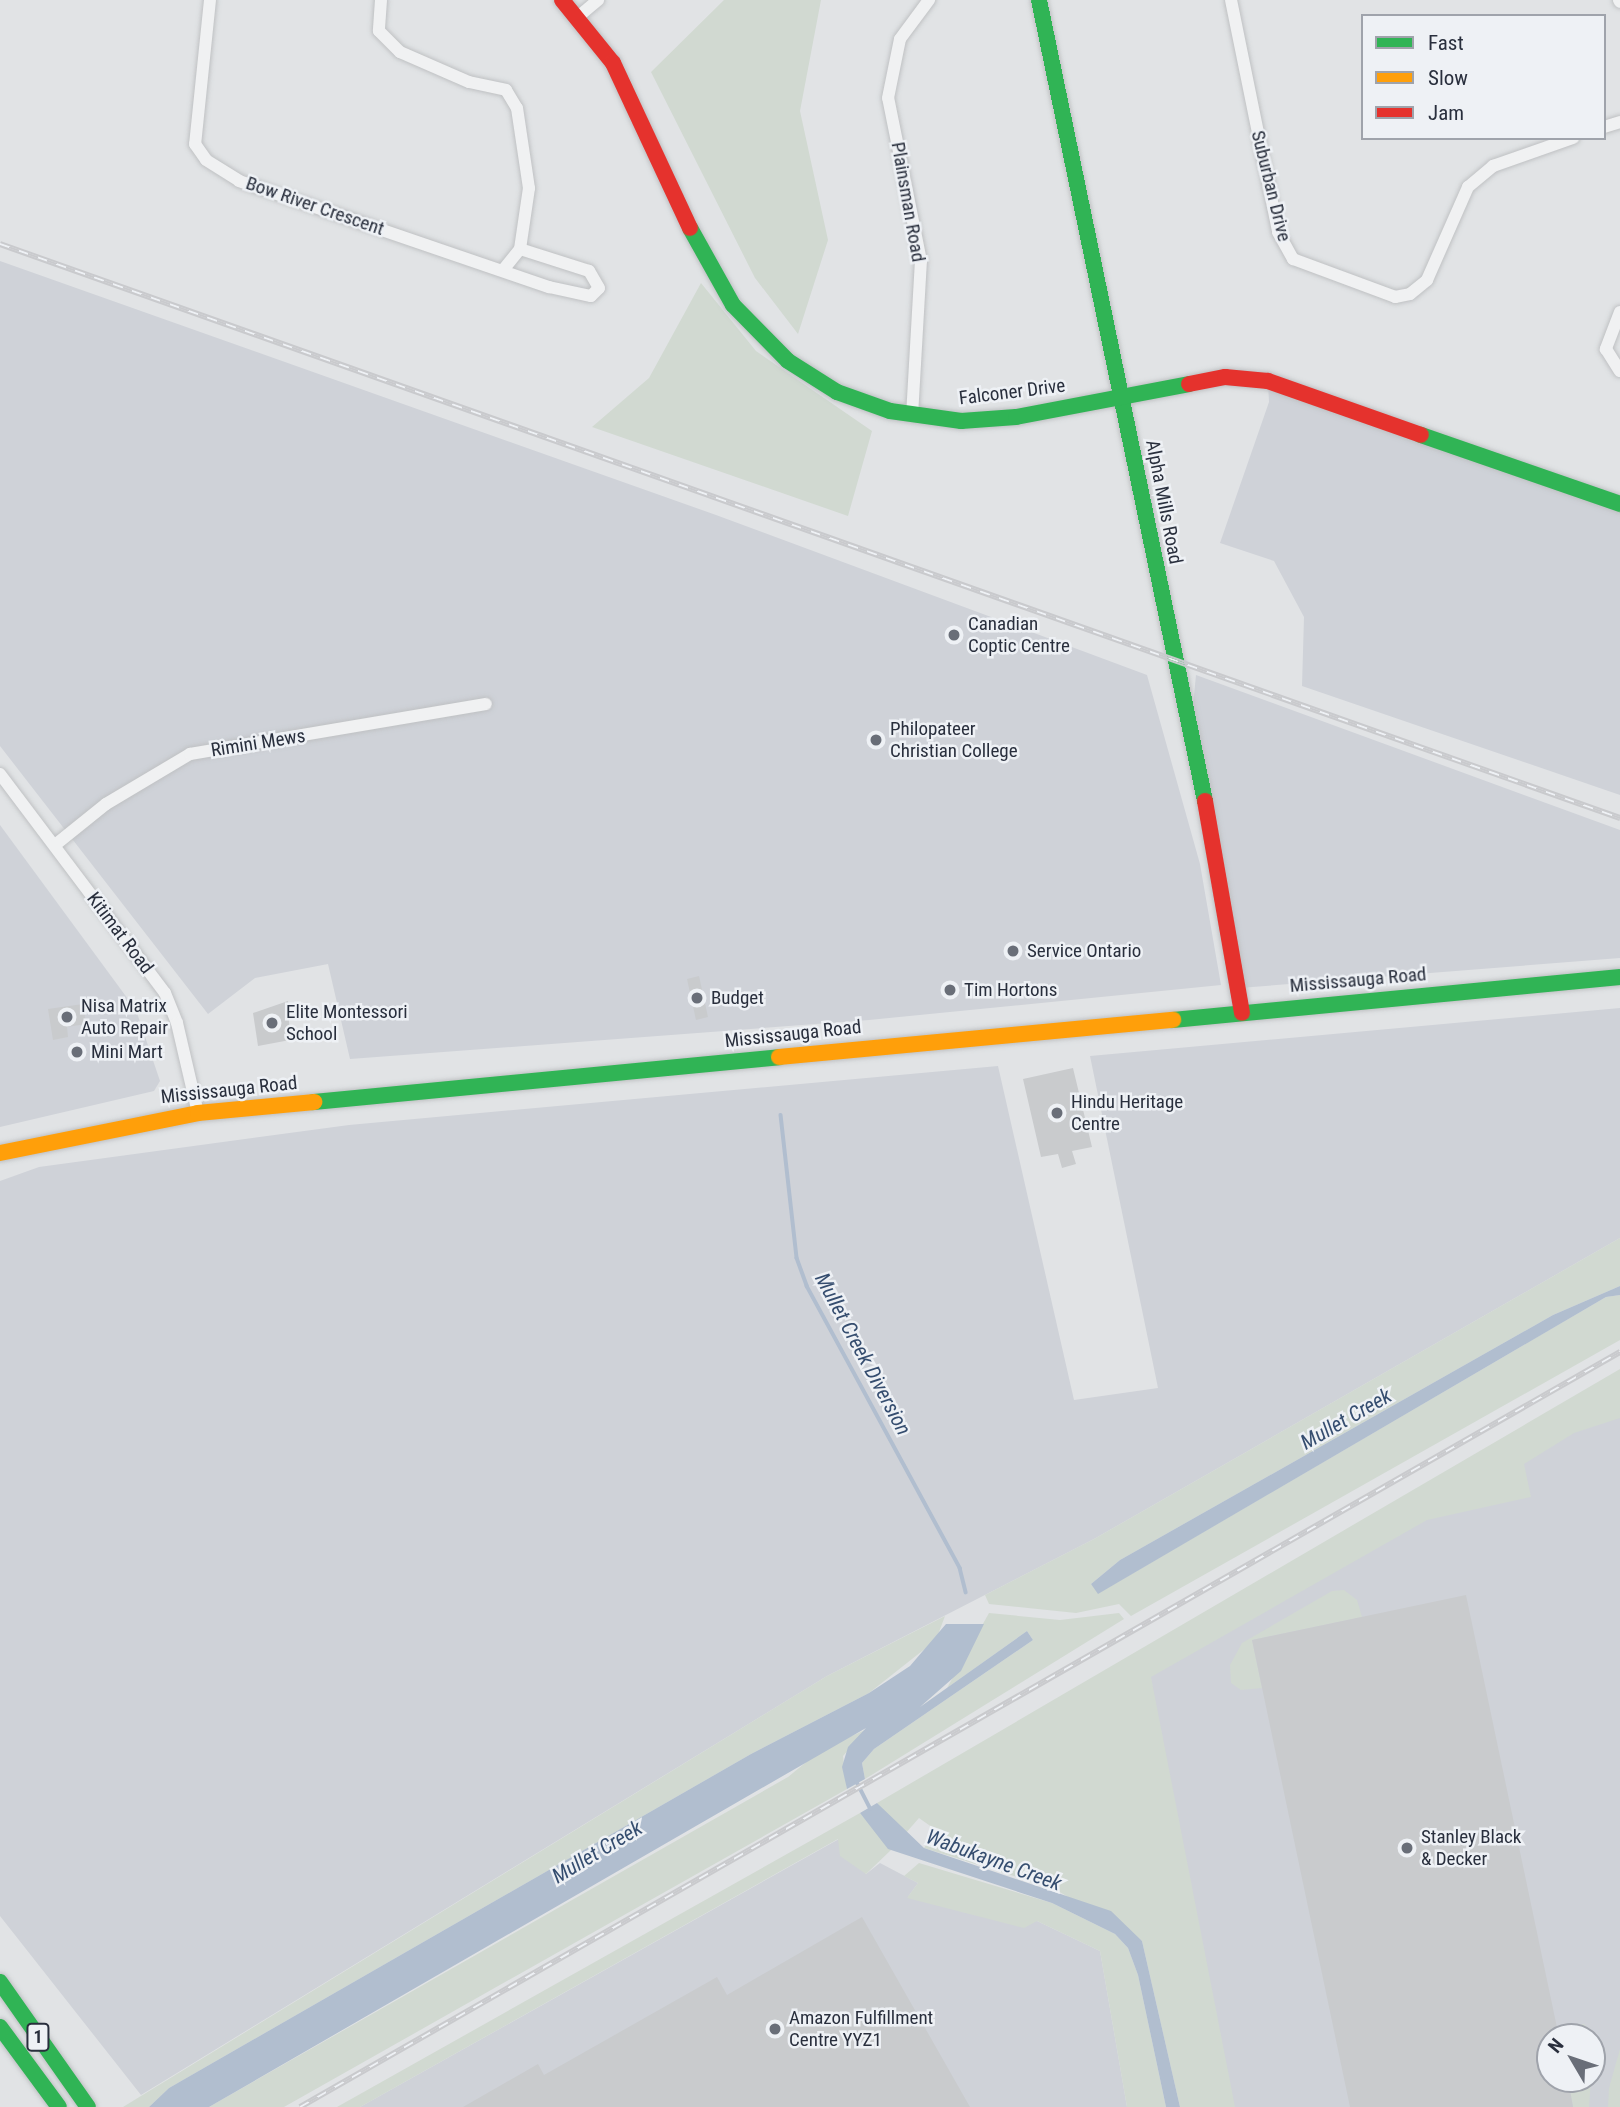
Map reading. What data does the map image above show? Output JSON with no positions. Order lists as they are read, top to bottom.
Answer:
{
  "streets": {
    "street": [
      "Suburban Drive",
      "Plainsman Road",
      "Bow River Crescent",
      "Falconer Drive",
      "Alpha Mills Road",
      "Rimini Mews",
      "Kitimat Road",
      "Mississauga Road",
      "1"
    ]
  },
  "crossings": [
    ["Plainsman Road", "Falconer Drive"],
    ["Falconer Drive", "Alpha Mills Road"],
    ["Alpha Mills Road", "Mississauga Road"],
    ["Rimini Mews", "Kitimat Road"],
    ["Kitimat Road", "Mississauga Road"]
  ],
  "water": ["Mullet Creek Diversion", "Mullet Creek", "Wabukayne Creek"],
  "places": [
    "Canadian Coptic Centre",
    "Philopateer Christian College",
    "Service Ontario",
    "Tim Hortons",
    "Budget",
    "Nisa Matrix Auto Repair",
    "Elite Montessori School",
    "Mini Mart",
    "Hindu Heritage Centre",
    "Stanley Black & Decker",
    "Amazon Fulfillment Centre YYZ1"
  ],
  "legend": ["Fast", "Slow", "Jam"],
  "north": "top left"
}
